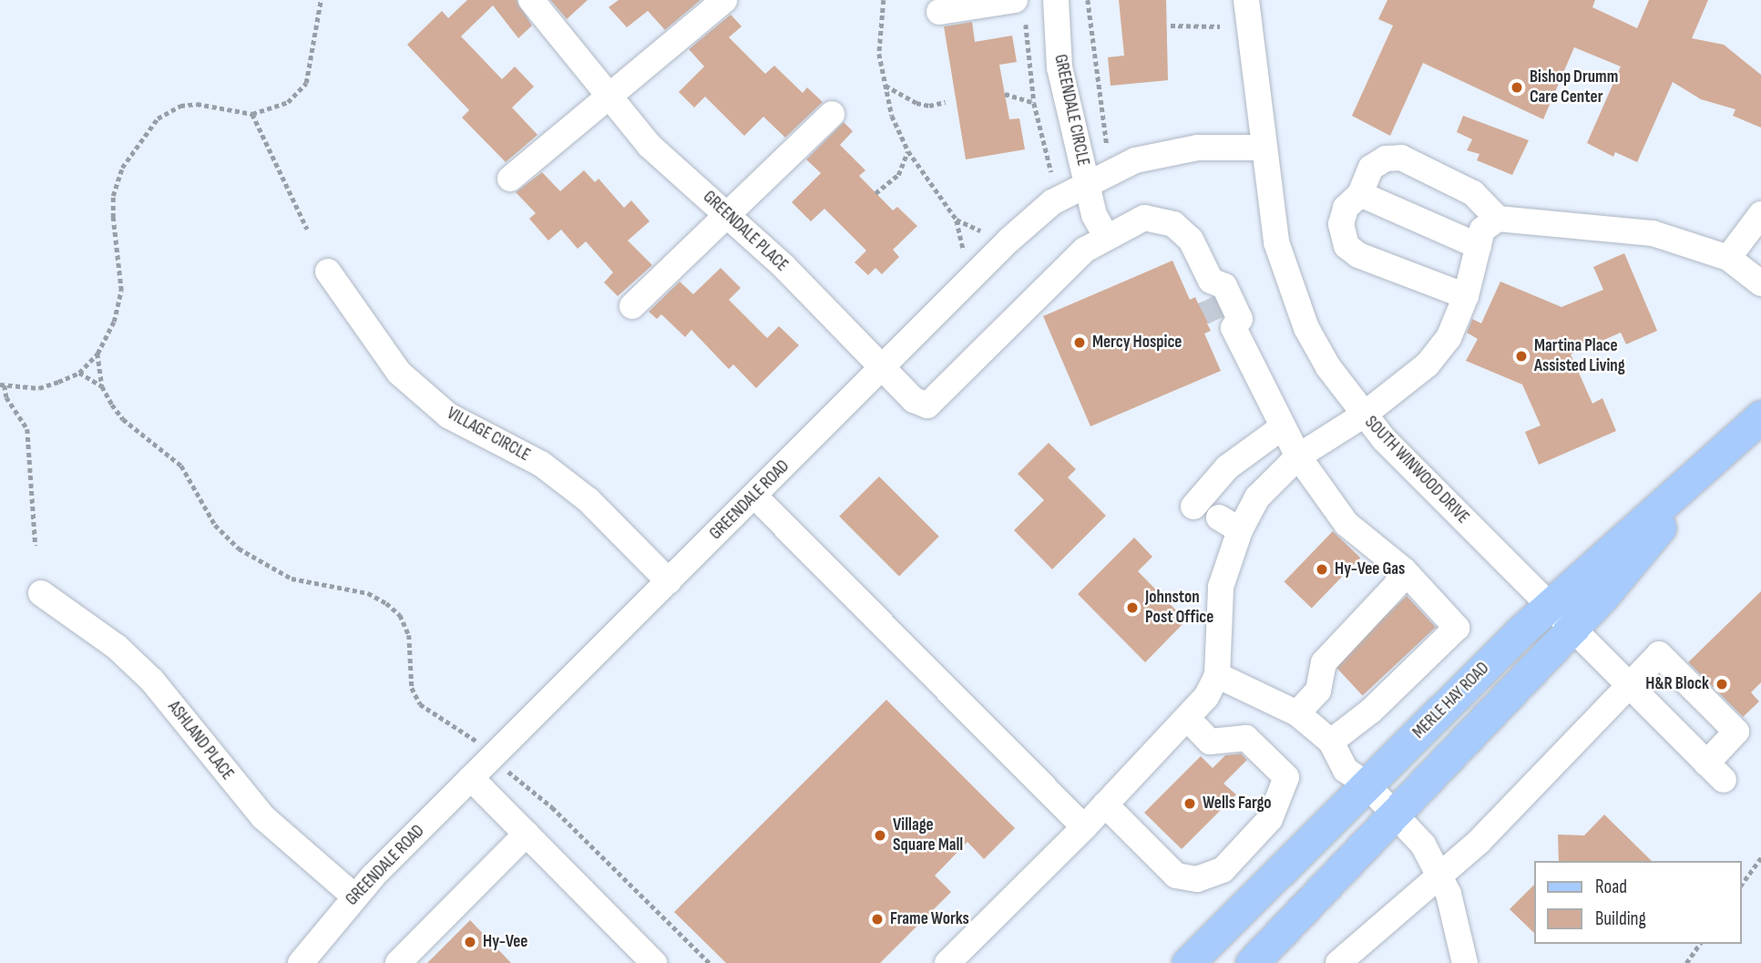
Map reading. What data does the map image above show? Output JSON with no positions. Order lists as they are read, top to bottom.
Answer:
{
  "streets": {
    "main road": ["MERLE HAY ROAD"],
    "street": [
      "GREENDALE CIRCLE",
      "GREENDALE PLACE",
      "VILLAGE CIRCLE",
      "SOUTH WINWOOD DRIVE",
      "GREENDALE ROAD",
      "ASHLAND PLACE"
    ]
  },
  "crossings": [
    ["GREENDALE CIRCLE", "GREENDALE PLACE"],
    ["GREENDALE CIRCLE", "GREENDALE ROAD"],
    ["GREENDALE PLACE", "GREENDALE ROAD"],
    ["VILLAGE CIRCLE", "GREENDALE ROAD"],
    ["SOUTH WINWOOD DRIVE", "GREENDALE ROAD"],
    ["SOUTH WINWOOD DRIVE", "MERLE HAY ROAD"],
    ["GREENDALE ROAD", "ASHLAND PLACE"]
  ],
  "places": [
    "Bishop Drumm Care Center",
    "Mercy Hospice",
    "Martina Place Assisted Living",
    "Hy-Vee Gas",
    "Johnston Post Office",
    "H&R Block",
    "Wells Fargo",
    "Village Square Mall",
    "Frame Works",
    "Hy-Vee"
  ],
  "legend": ["Road", "Building"]
}
